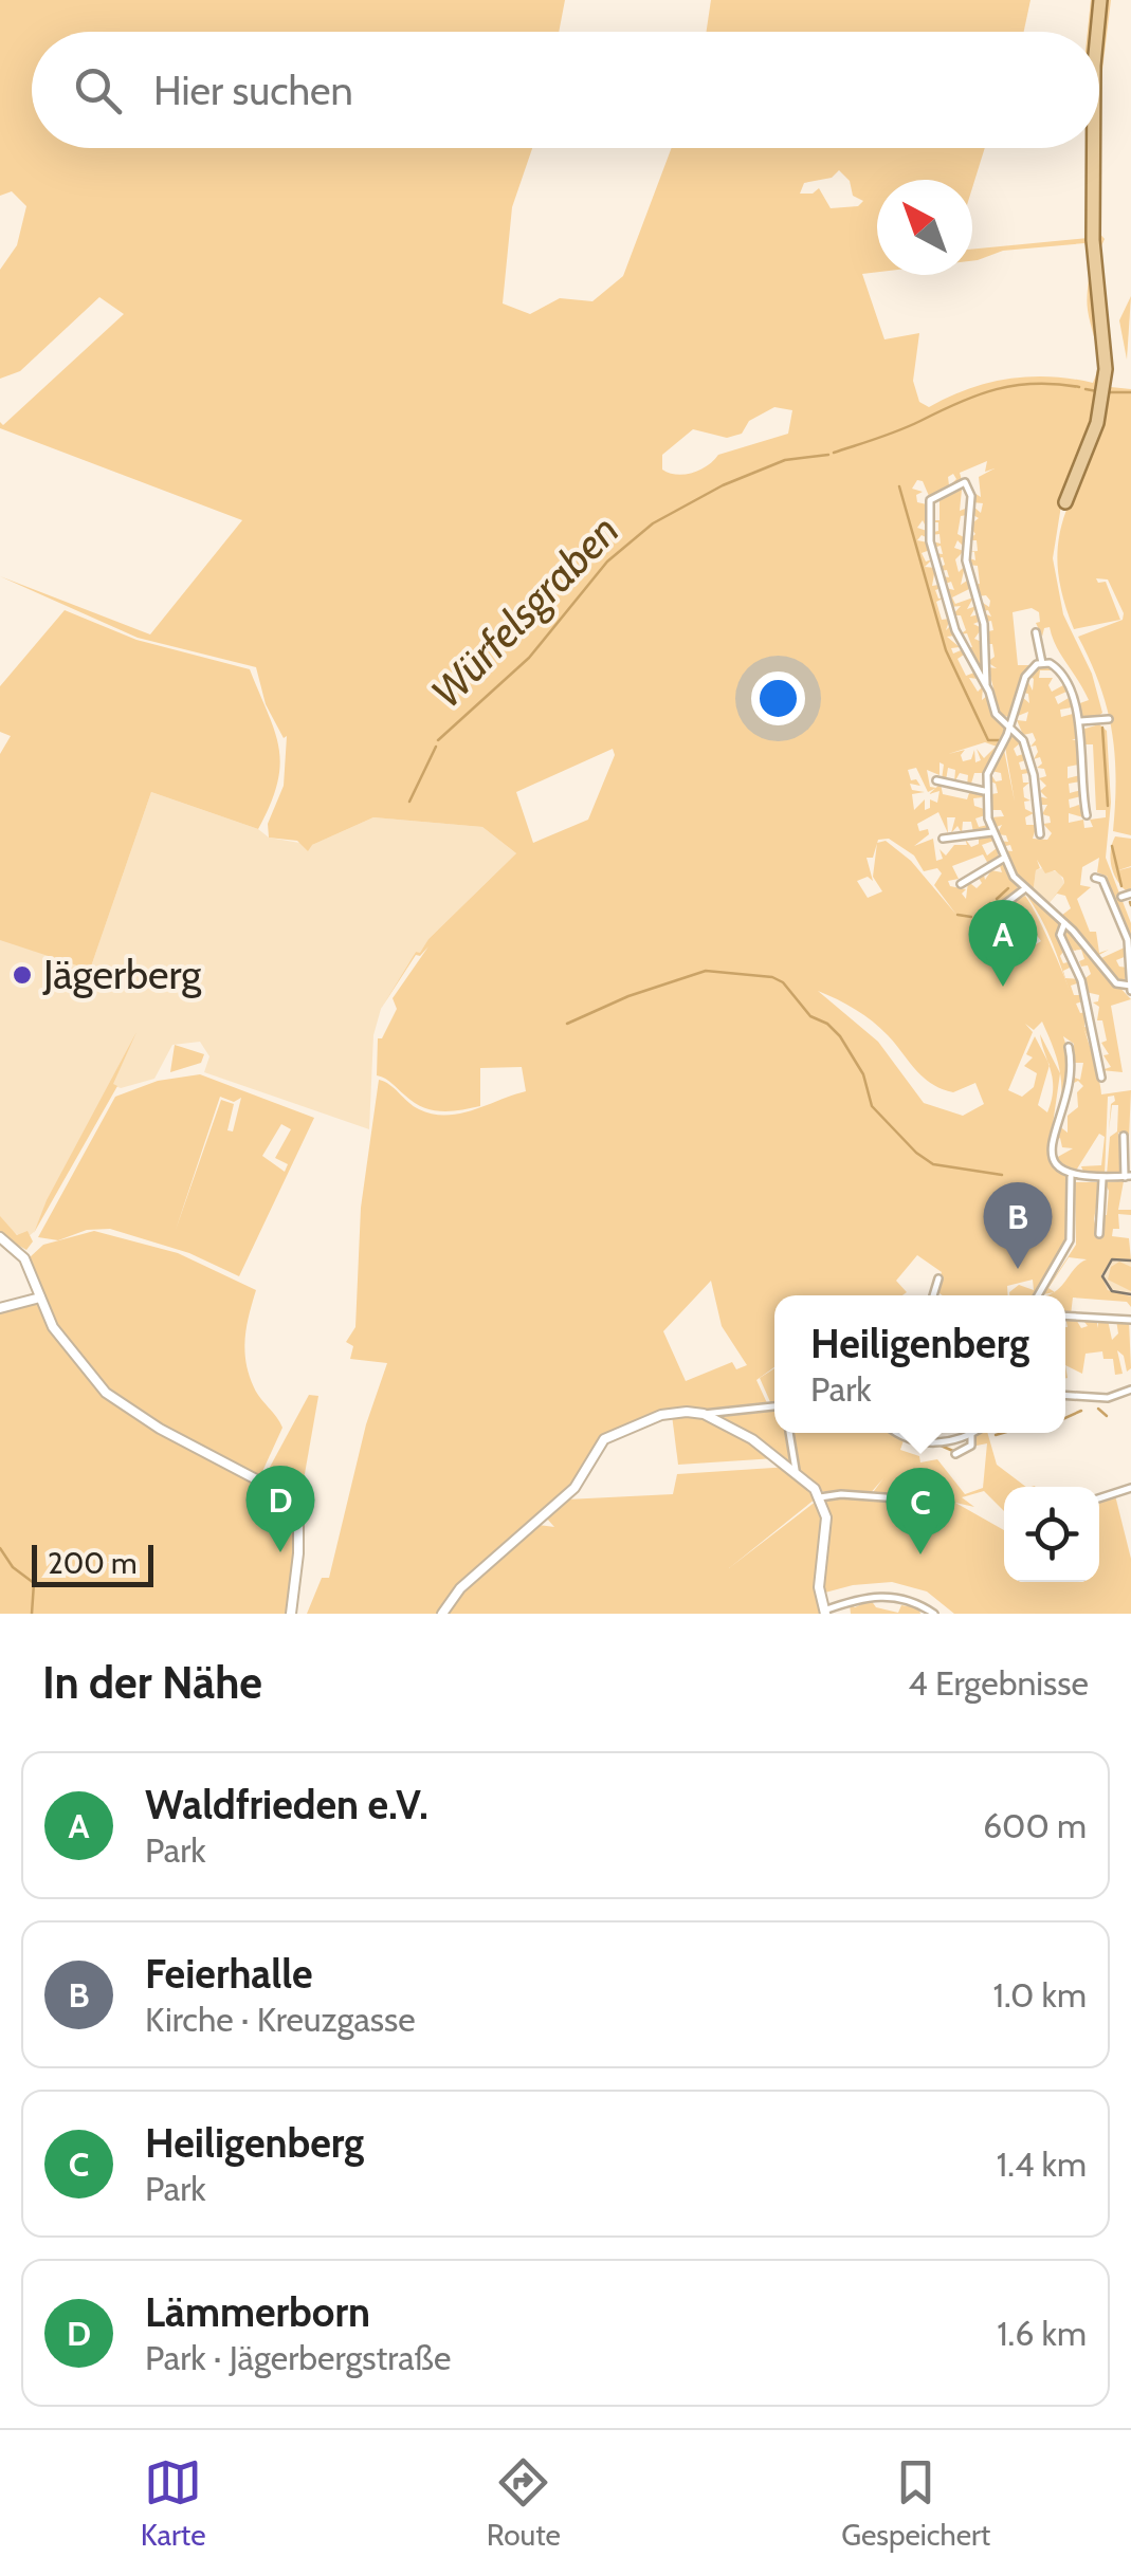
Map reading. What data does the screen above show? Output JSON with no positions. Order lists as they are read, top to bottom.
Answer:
{
  "water": ["Würfelsgraben"],
  "places": ["Jägerberg"],
  "scale_bar": "200 m",
  "north": "top left",
  "page": {
    "search": "Hier suchen",
    "pins": [
      "A",
      "B",
      "D",
      "C"
    ],
    "popup": ["Heiligenberg", "Park"],
    "scale": "200 m",
    "heading": ["In der Nähe", "4 Ergebnisse"],
    "list": [
      {
        "mark": "A",
        "name": "Waldfrieden e.V.",
        "note": "Park",
        "value": "600 m"
      },
      {
        "mark": "B",
        "name": "Feierhalle",
        "note": "Kirche · Kreuzgasse",
        "value": "1.0 km"
      },
      {
        "mark": "C",
        "name": "Heiligenberg",
        "note": "Park",
        "value": "1.4 km"
      },
      {
        "mark": "D",
        "name": "Lämmerborn",
        "note": "Park · Jägerbergstraße",
        "value": "1.6 km"
      }
    ],
    "nav": ["Karte", "Route", "Gespeichert"]
  }
}
